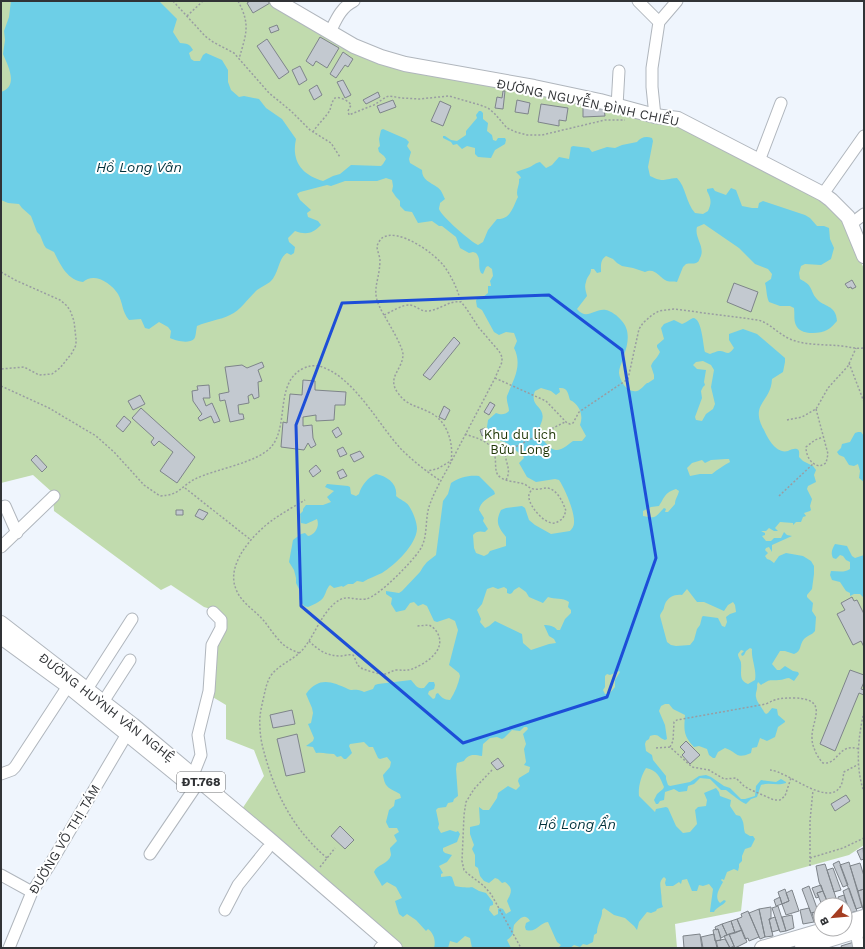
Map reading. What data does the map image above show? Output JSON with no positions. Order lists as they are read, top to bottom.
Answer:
{
  "streets": {
    "main road": ["ĐƯỜNG NGUYỄN ĐÌNH CHIỂU", "ĐƯỜNG HUỲNH VĂN NGHỆ", "ĐT.768"],
    "street": ["ĐƯỜNG VÕ THỊ TÁM"]
  },
  "crossings": [
    ["ĐƯỜNG HUỲNH VĂN NGHỆ", "ĐƯỜNG VÕ THỊ TÁM"]
  ],
  "water": ["Hồ Long Vân", "Hồ Long Ẩn"],
  "parks": ["Khu du lịch Bửu Long"],
  "north": "bottom left"
}
